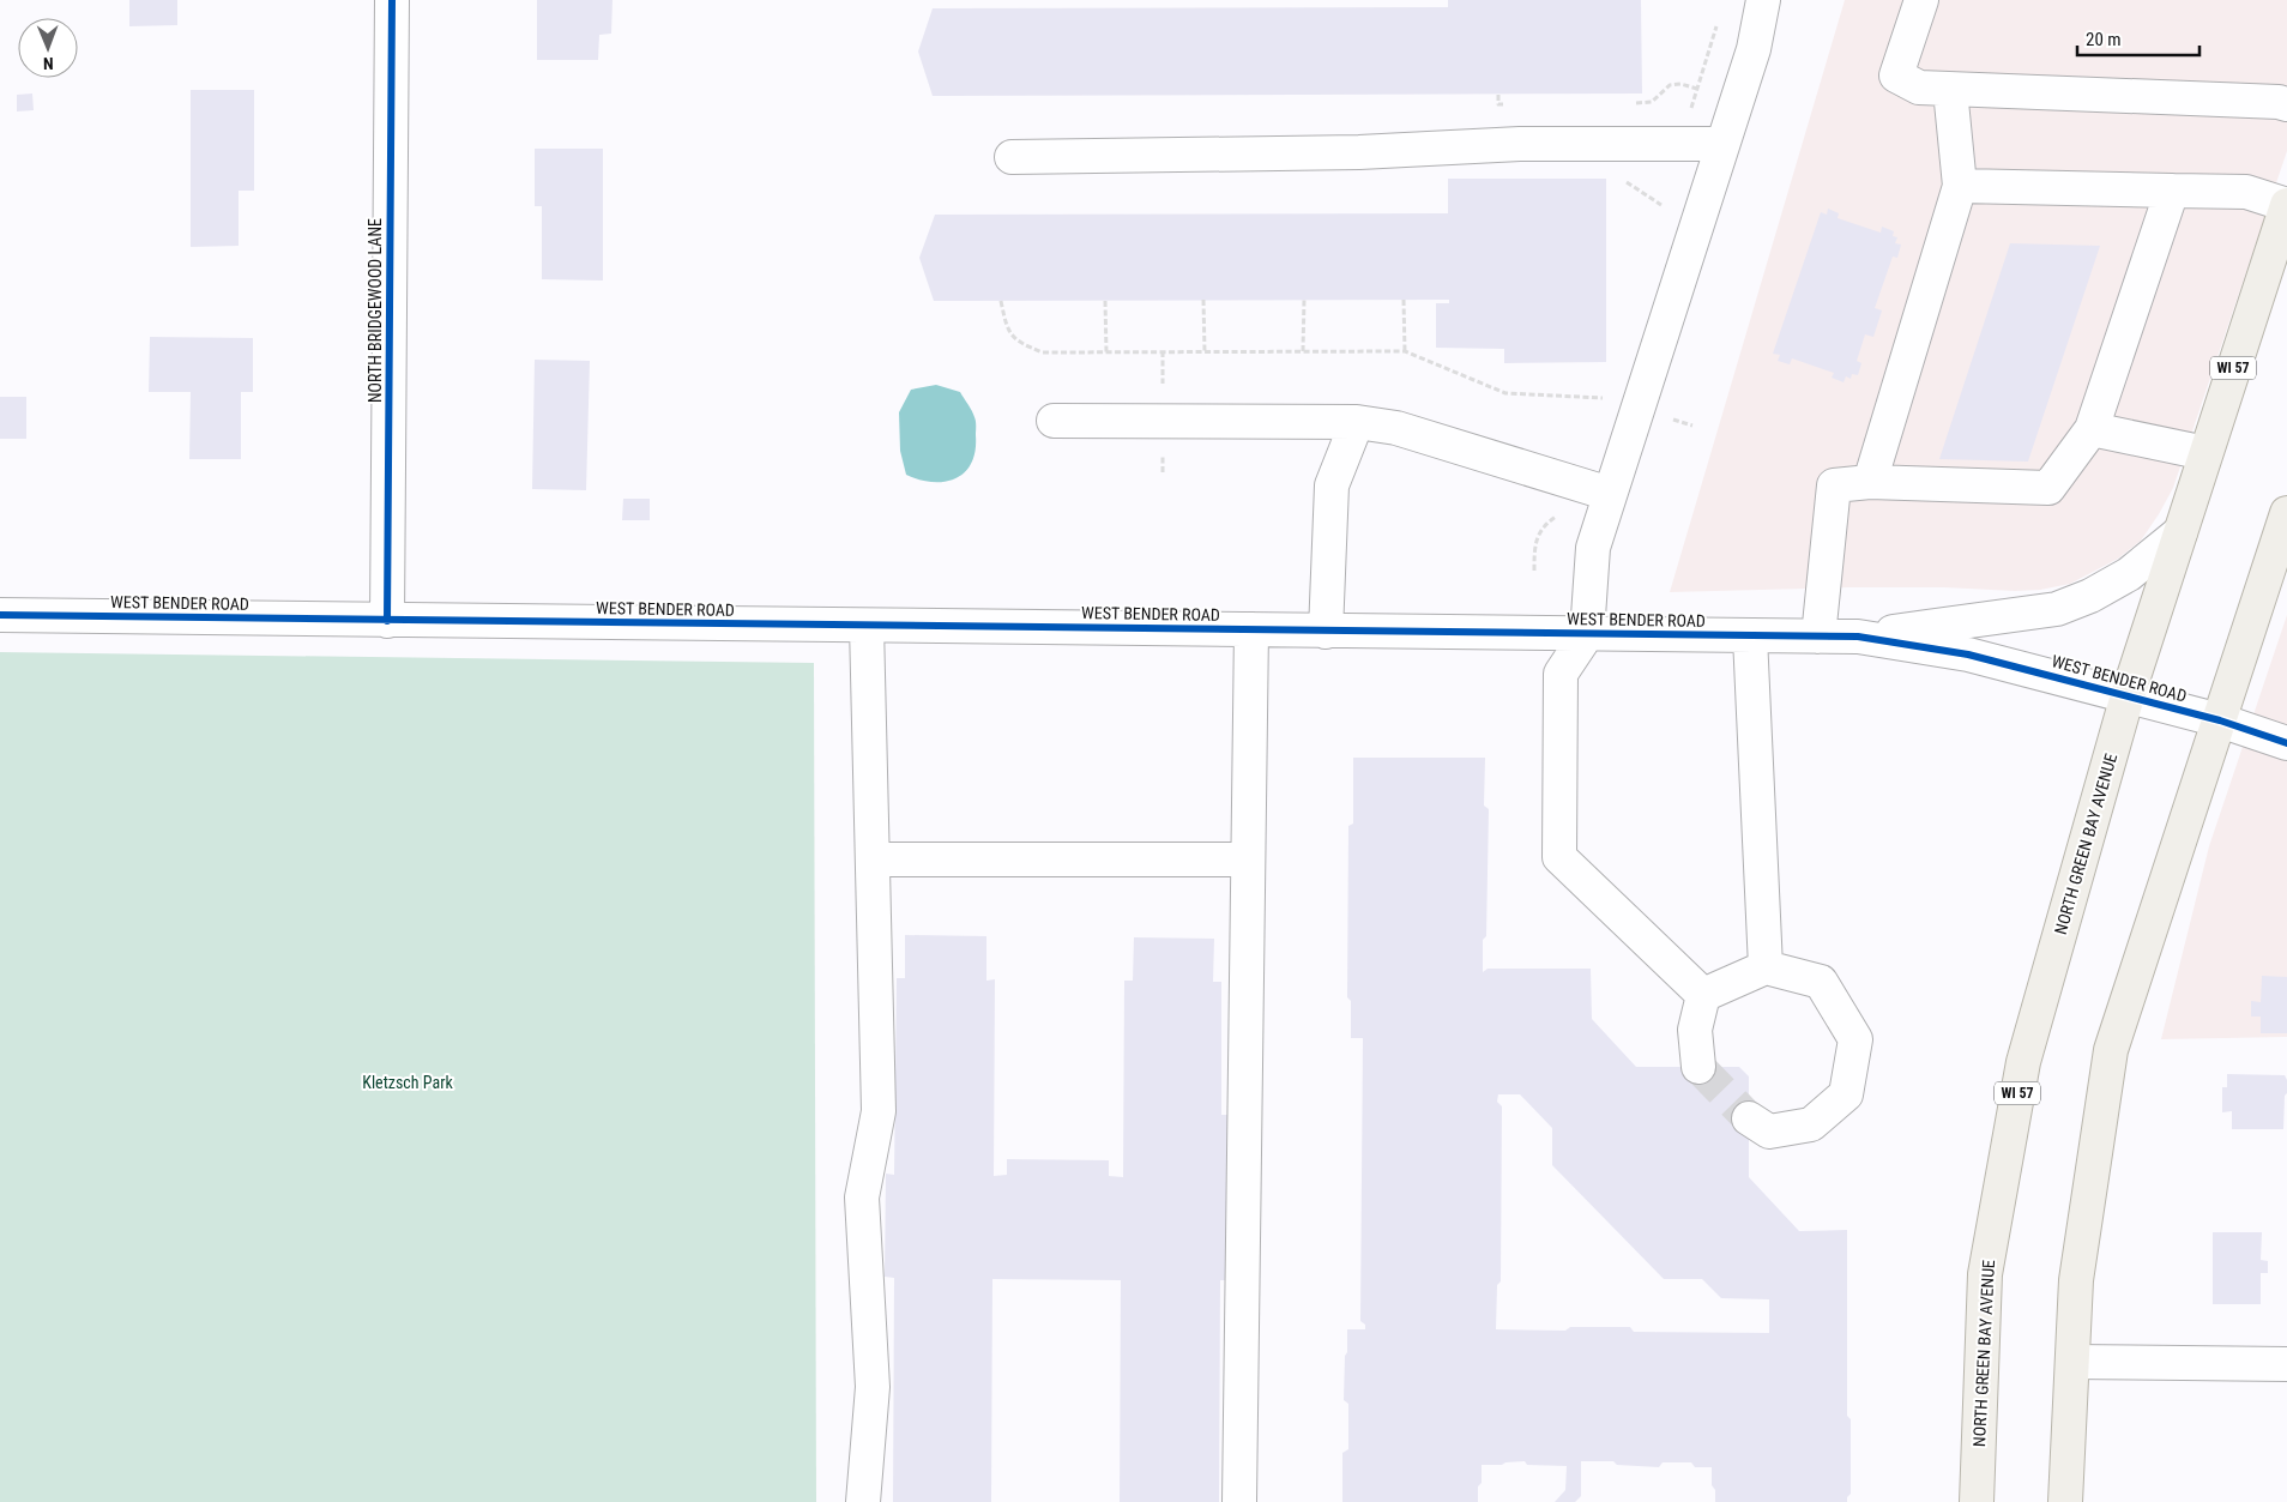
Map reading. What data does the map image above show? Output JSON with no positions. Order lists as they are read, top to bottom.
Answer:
{
  "streets": {
    "main road": ["WI 57", "NORTH GREEN BAY AVENUE"],
    "street": ["NORTH BRIDGEWOOD LANE", "WEST BENDER ROAD"]
  },
  "crossings": [
    ["NORTH BRIDGEWOOD LANE", "WEST BENDER ROAD"],
    ["WEST BENDER ROAD", "NORTH GREEN BAY AVENUE"]
  ],
  "parks": ["Kletzsch Park"],
  "scale_bar": "20 m",
  "north": "bottom"
}
